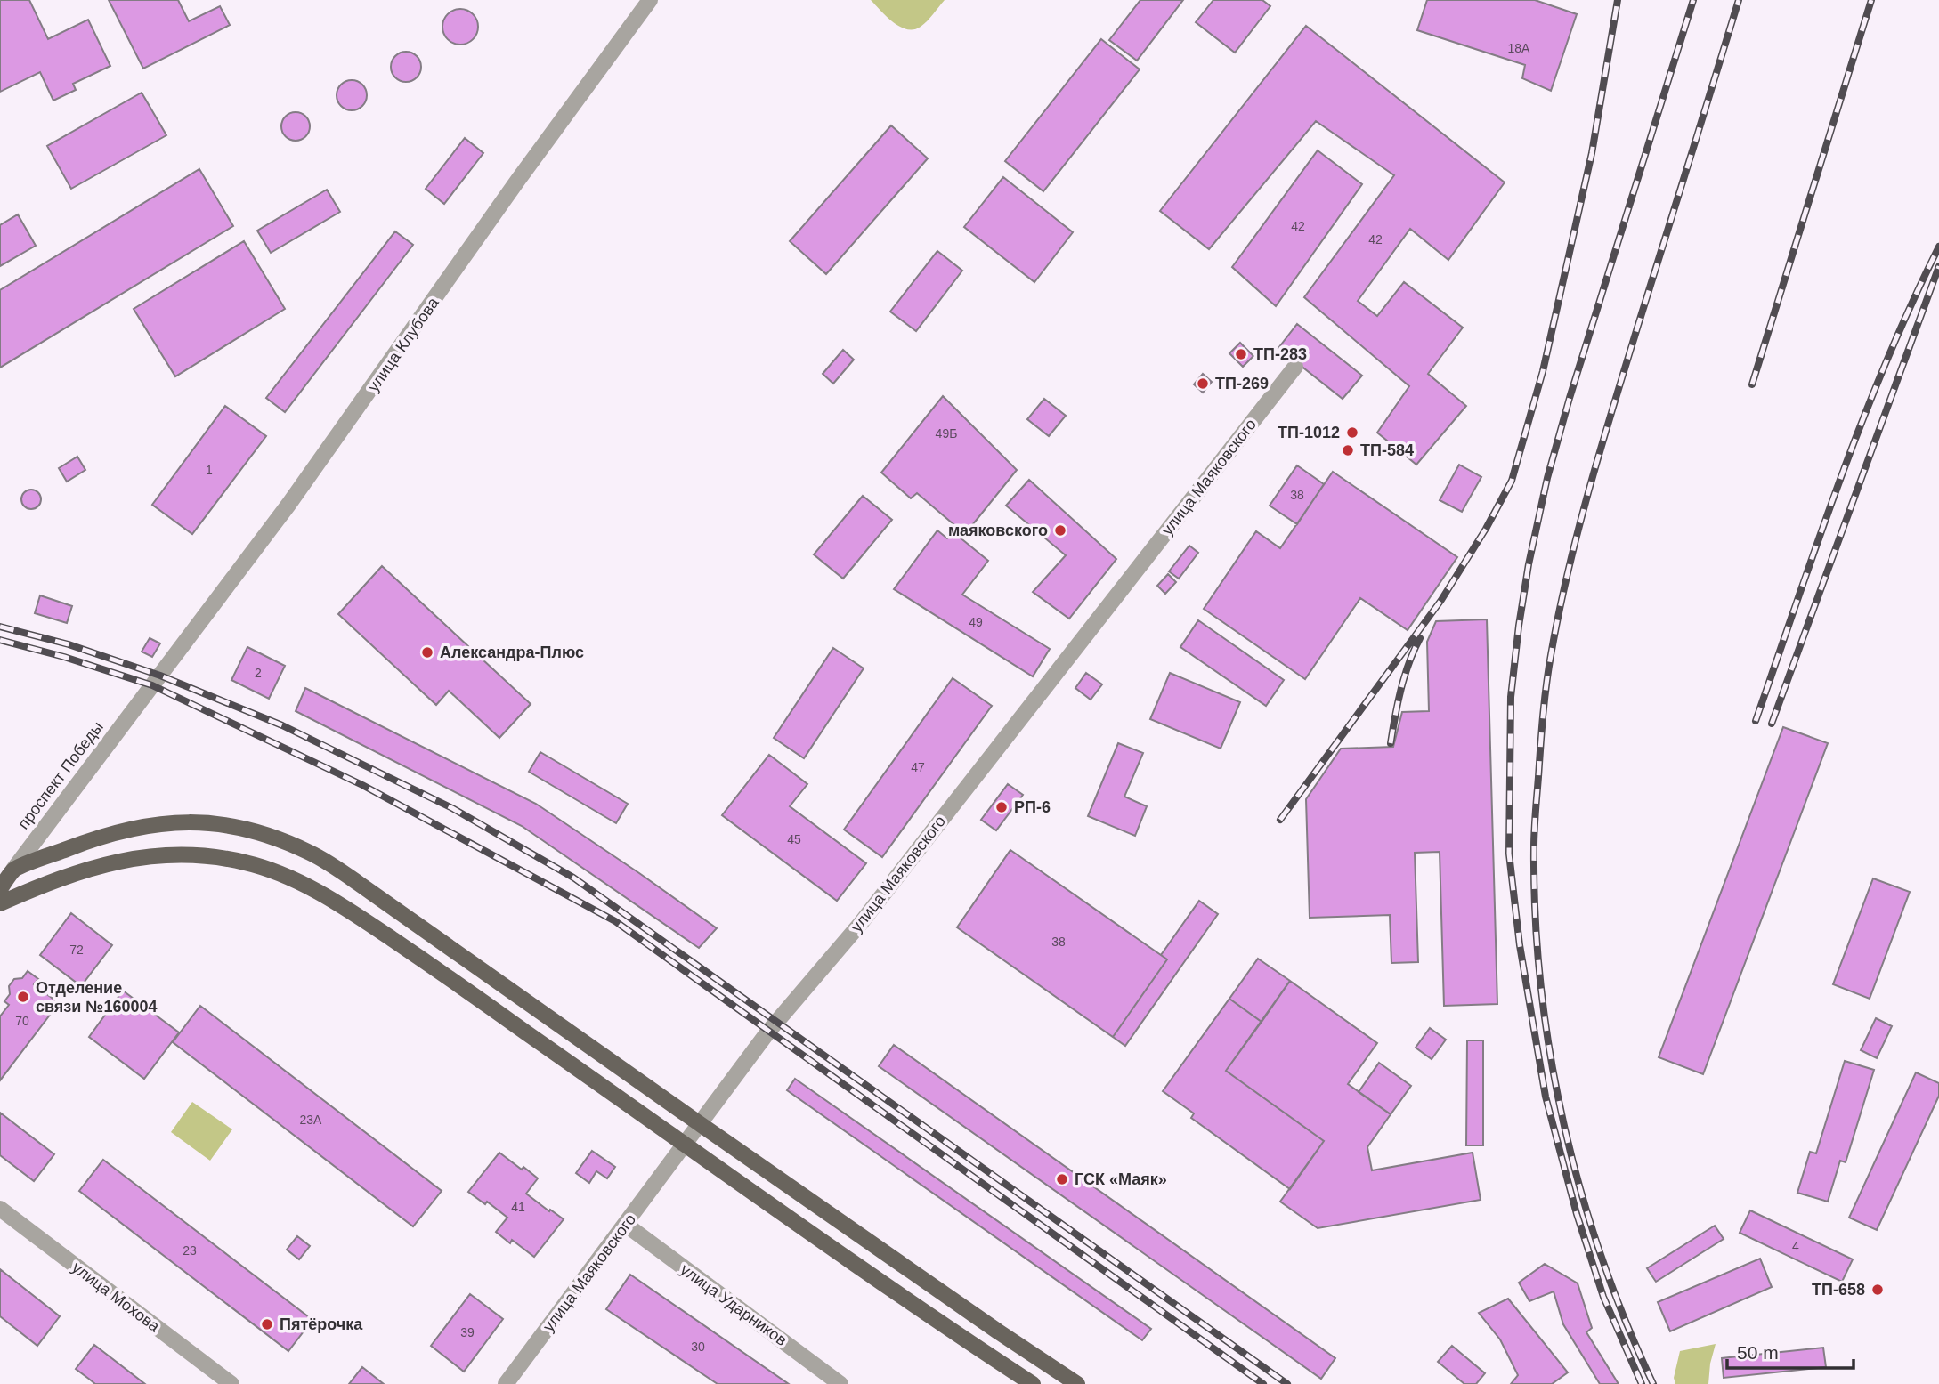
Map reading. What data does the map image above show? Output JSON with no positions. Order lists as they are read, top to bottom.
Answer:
{
  "streets": {
    "main road": ["проспект Победы"],
    "street": [
      "улица Клубова",
      "улица Маяковского",
      "улица Мохова",
      "улица Ударников"
    ]
  },
  "crossings": [
    ["улица Клубова", "проспект Победы"],
    ["улица Маяковского", "улица Ударников"]
  ],
  "places": [
    "ТП-283",
    "ТП-269",
    "ТП-1012",
    "ТП-584",
    "маяковского",
    "Александра-Плюс",
    "РП-6",
    "Отделение связи №160004",
    "ГСК «Маяк»",
    "ТП-658",
    "Пятёрочка"
  ],
  "house_numbers": [
    "18А",
    "42",
    "42",
    "49Б",
    "1",
    "38",
    "49",
    "2",
    "47",
    "45",
    "38",
    "72",
    "70",
    "23А",
    "41",
    "4",
    "23",
    "39",
    "30"
  ],
  "scale_bar": "50 m"
}
